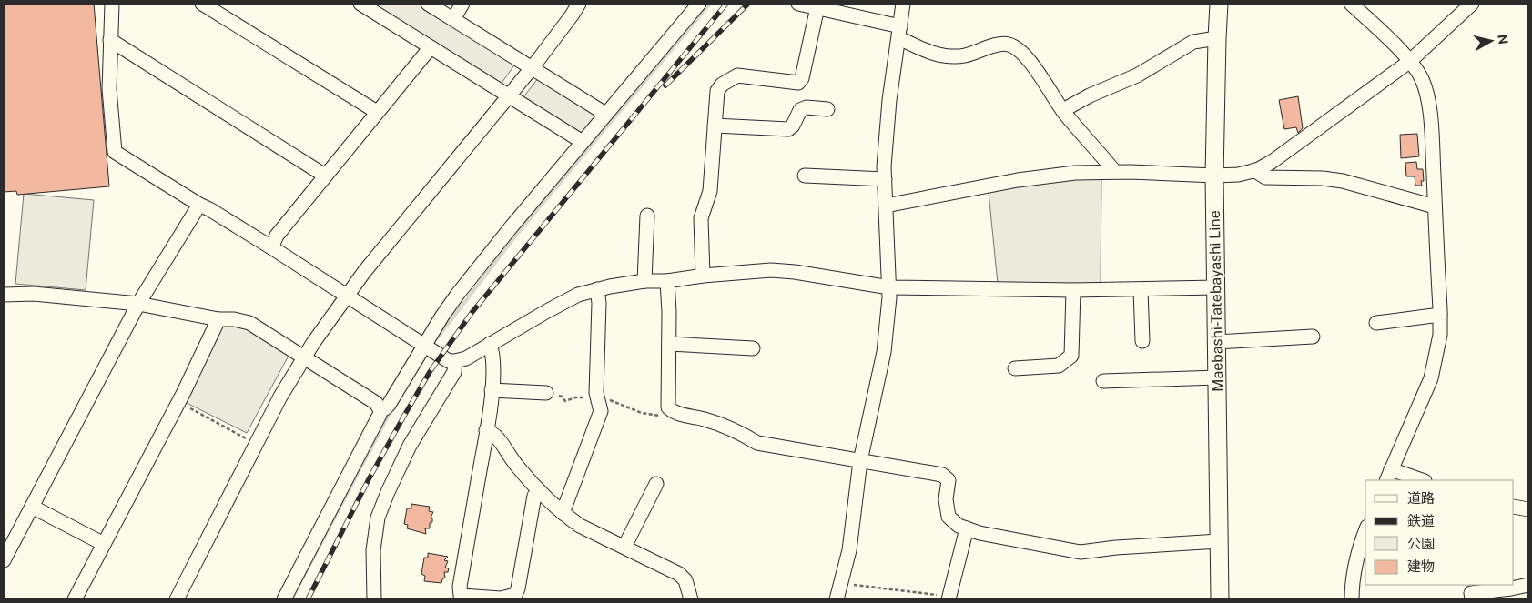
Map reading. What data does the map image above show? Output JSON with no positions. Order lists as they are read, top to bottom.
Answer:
{
  "streets": {
    "main road": ["Maebashi-Tatebayashi Line"]
  },
  "legend": [
    "道路",
    "鉄道",
    "公園",
    "建物"
  ],
  "north": "right"
}
